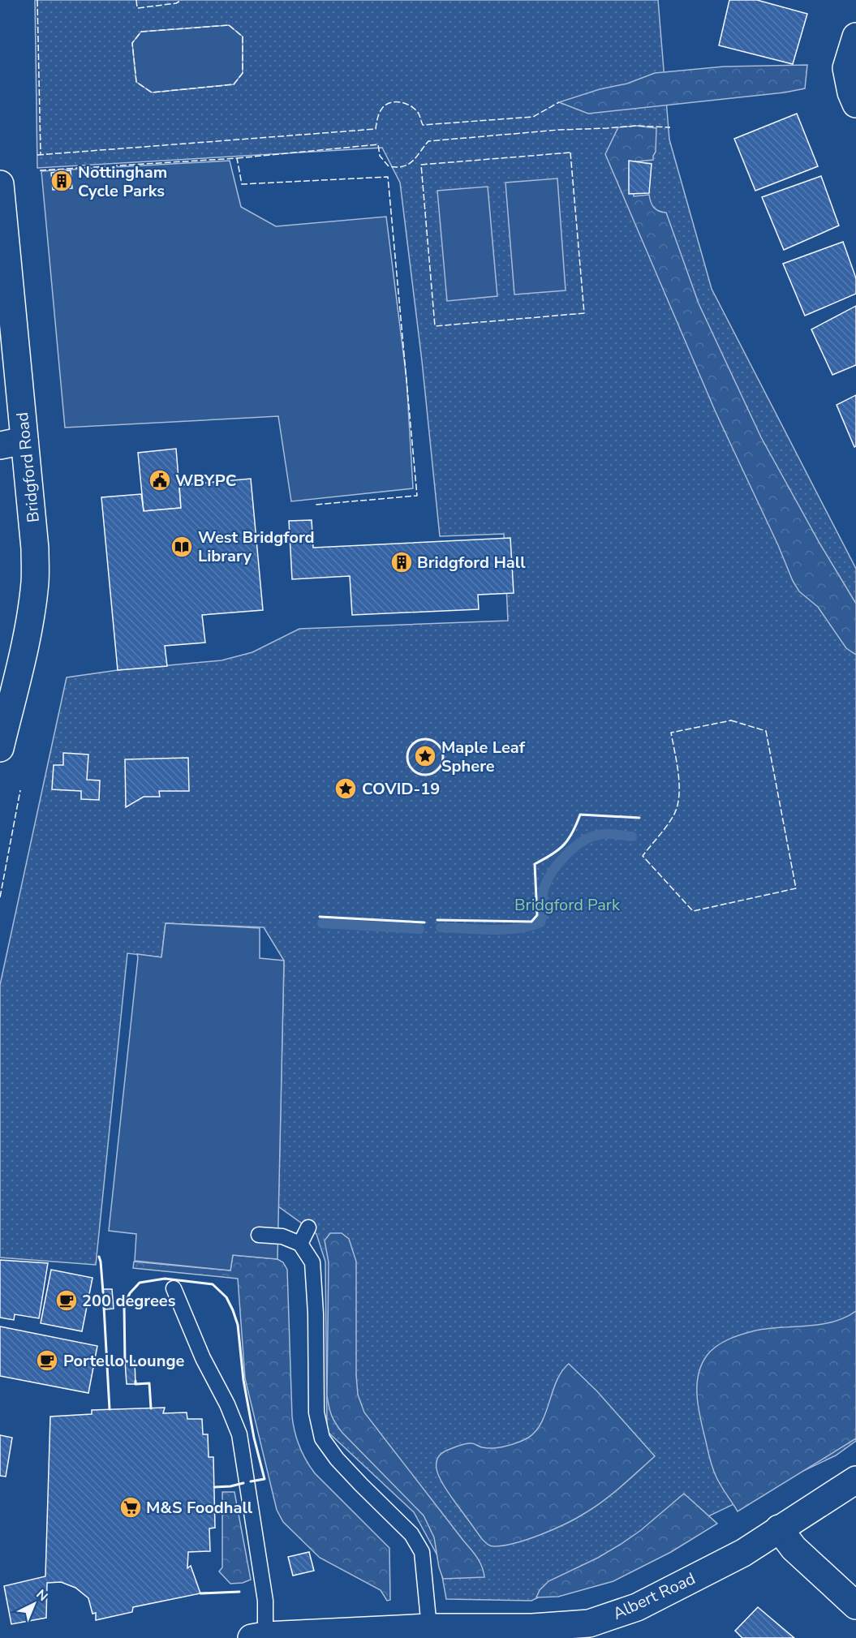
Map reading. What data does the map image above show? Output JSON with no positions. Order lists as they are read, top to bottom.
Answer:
{
  "streets": {
    "street": ["Bridgford Road", "Albert Road"]
  },
  "parks": ["Bridgford Park"],
  "places": {
    "building": ["Nottingham Cycle Parks", "Bridgford Hall"],
    "public building": ["WBYPC"],
    "library": ["West Bridgford Library"],
    "place": ["Maple Leaf Sphere", "COVID-19"],
    "cafe": ["200 degrees", "Portello Lounge"],
    "supermarket": ["M&S Foodhall"]
  },
  "north": "top right"
}
